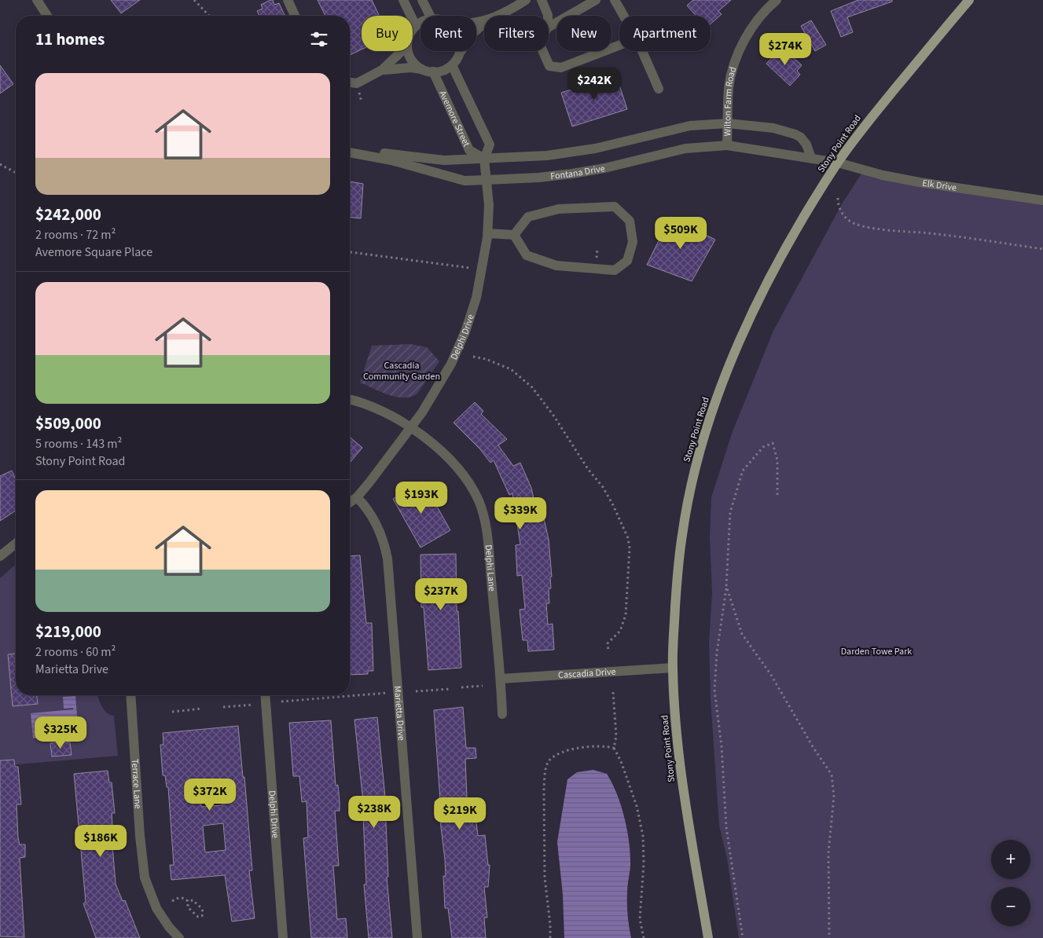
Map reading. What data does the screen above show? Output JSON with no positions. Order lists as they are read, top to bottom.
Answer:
{
  "streets": {
    "main road": ["Stony Point Road"],
    "street": [
      "Wilton Farm Road",
      "Avemore Street",
      "Fontana Drive",
      "Elk Drive",
      "Delphi Drive",
      "Delphi Lane",
      "Cascadia Drive",
      "Marietta Drive",
      "Terrace Lane"
    ]
  },
  "crossings": [
    ["Wilton Farm Road", "Fontana Drive"],
    ["Avemore Street", "Fontana Drive"],
    ["Avemore Street", "Delphi Drive"],
    ["Stony Point Road", "Elk Drive"],
    ["Stony Point Road", "Cascadia Drive"],
    ["Fontana Drive", "Elk Drive"],
    ["Fontana Drive", "Delphi Drive"],
    ["Delphi Drive", "Delphi Lane"],
    ["Delphi Drive", "Marietta Drive"],
    ["Delphi Lane", "Cascadia Drive"]
  ],
  "parks": ["Cascadia Community Garden", "Darden Towe Park"],
  "page": {
    "chip": [
      "Buy",
      "Rent",
      "Filters",
      "New",
      "Apartment"
    ],
    "heading": "11 homes",
    "price": [
      "$274K",
      "$242K",
      "$509K",
      "$193K",
      "$339K",
      "$237K",
      "$325K",
      "$372K",
      "$238K",
      "$219K",
      "$186K"
    ],
    "list": [
      {
        "name": "$242,000",
        "note": "2 rooms · 72 m² · Avemore Square Place"
      },
      {
        "name": "$509,000",
        "note": "5 rooms · 143 m² · Stony Point Road"
      },
      {
        "name": "$219,000",
        "note": "2 rooms · 60 m² · Marietta Drive"
      }
    ],
    "map_buttons": ["+", "−"]
  }
}
